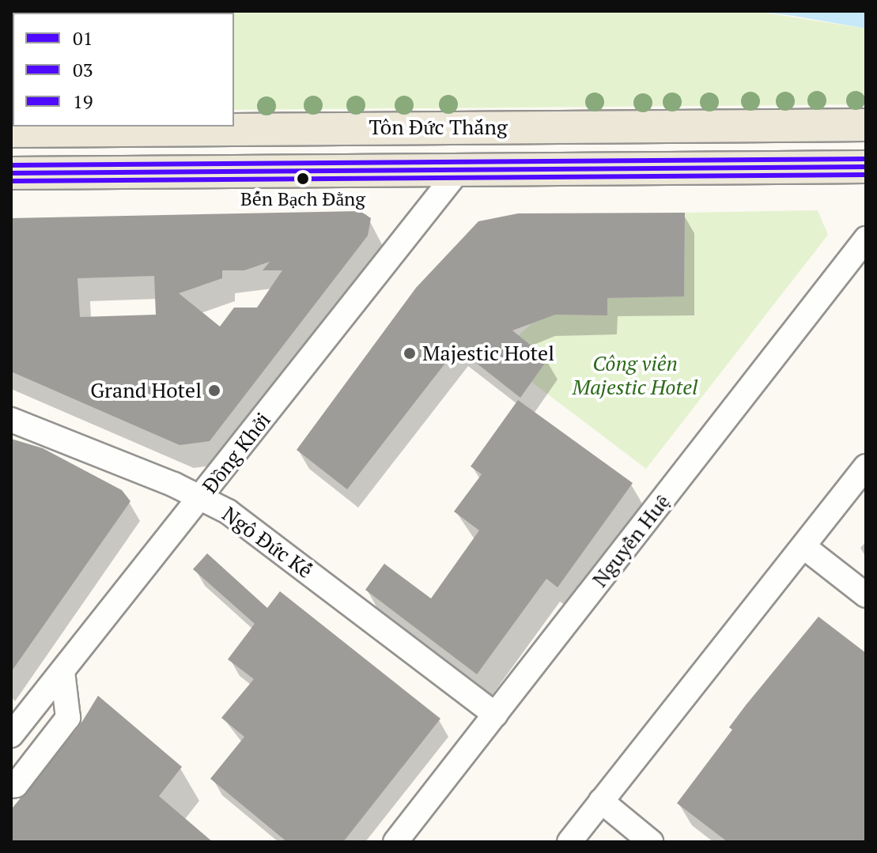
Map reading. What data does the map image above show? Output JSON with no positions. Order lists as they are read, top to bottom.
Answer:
{
  "streets": {
    "main road": ["Tôn Ðức Thắng"],
    "street": ["Ðồng Khởi", "Nguyễn Huệ", "Ngô Ðức Kế"]
  },
  "crossings": [
    ["Tôn Ðức Thắng", "Ðồng Khởi"],
    ["Ðồng Khởi", "Ngô Ðức Kế"],
    ["Nguyễn Huệ", "Ngô Ðức Kế"]
  ],
  "parks": ["Công viên Majestic Hotel"],
  "places": ["Bến Bạch Đằng", "Majestic Hotel", "Grand Hotel"],
  "lines": ["transit line 19", "transit line 01", "transit line 03"],
  "legend": ["01", "03", "19"]
}
